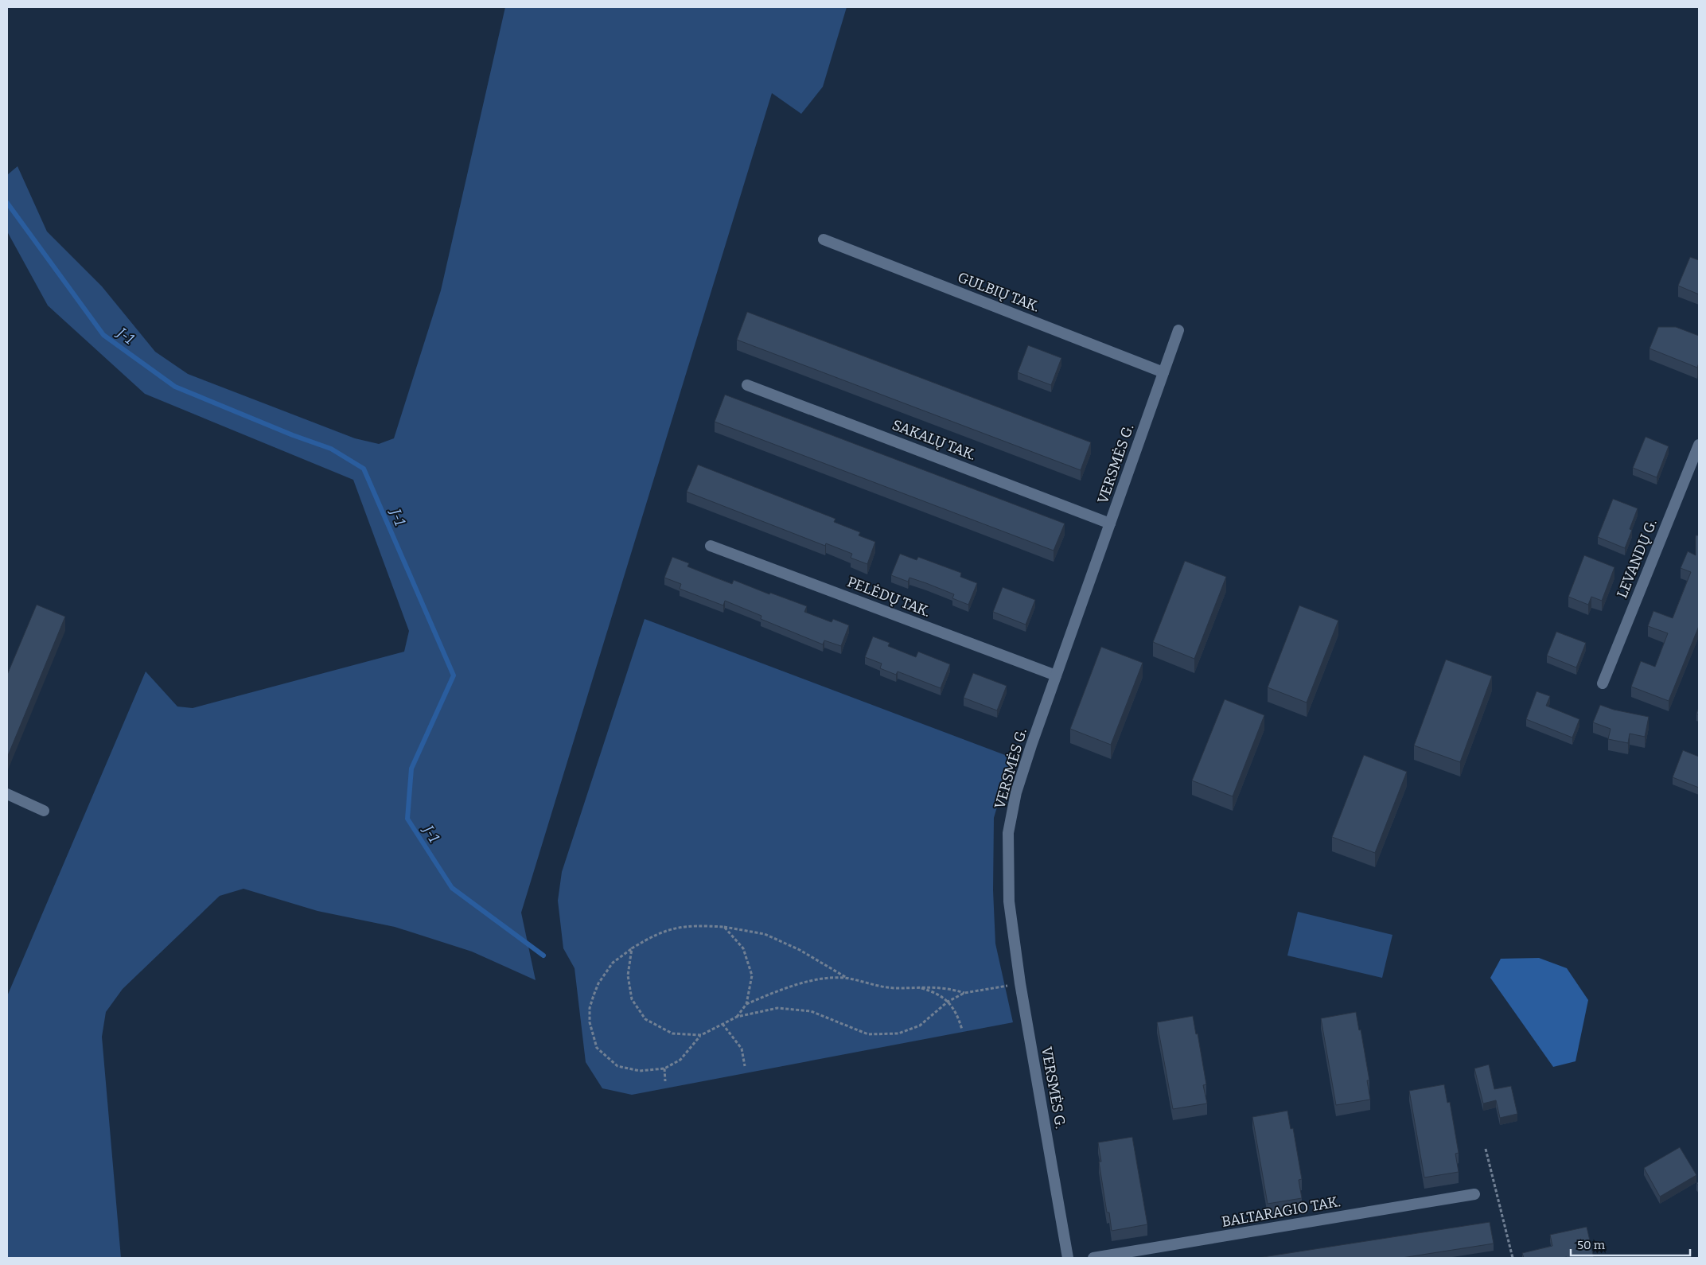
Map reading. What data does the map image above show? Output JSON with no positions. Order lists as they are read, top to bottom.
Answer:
{
  "streets": {
    "street": [
      "GULBIŲ TAK.",
      "SAKALŲ TAK.",
      "VERSMĖS G.",
      "LEVANDŲ G.",
      "PELĖDŲ TAK.",
      "BALTARAGIO TAK."
    ]
  },
  "crossings": [
    ["GULBIŲ TAK.", "VERSMĖS G."],
    ["SAKALŲ TAK.", "VERSMĖS G."],
    ["VERSMĖS G.", "PELĖDŲ TAK."]
  ],
  "water": ["J-1"],
  "scale_bar": "50 m"
}
